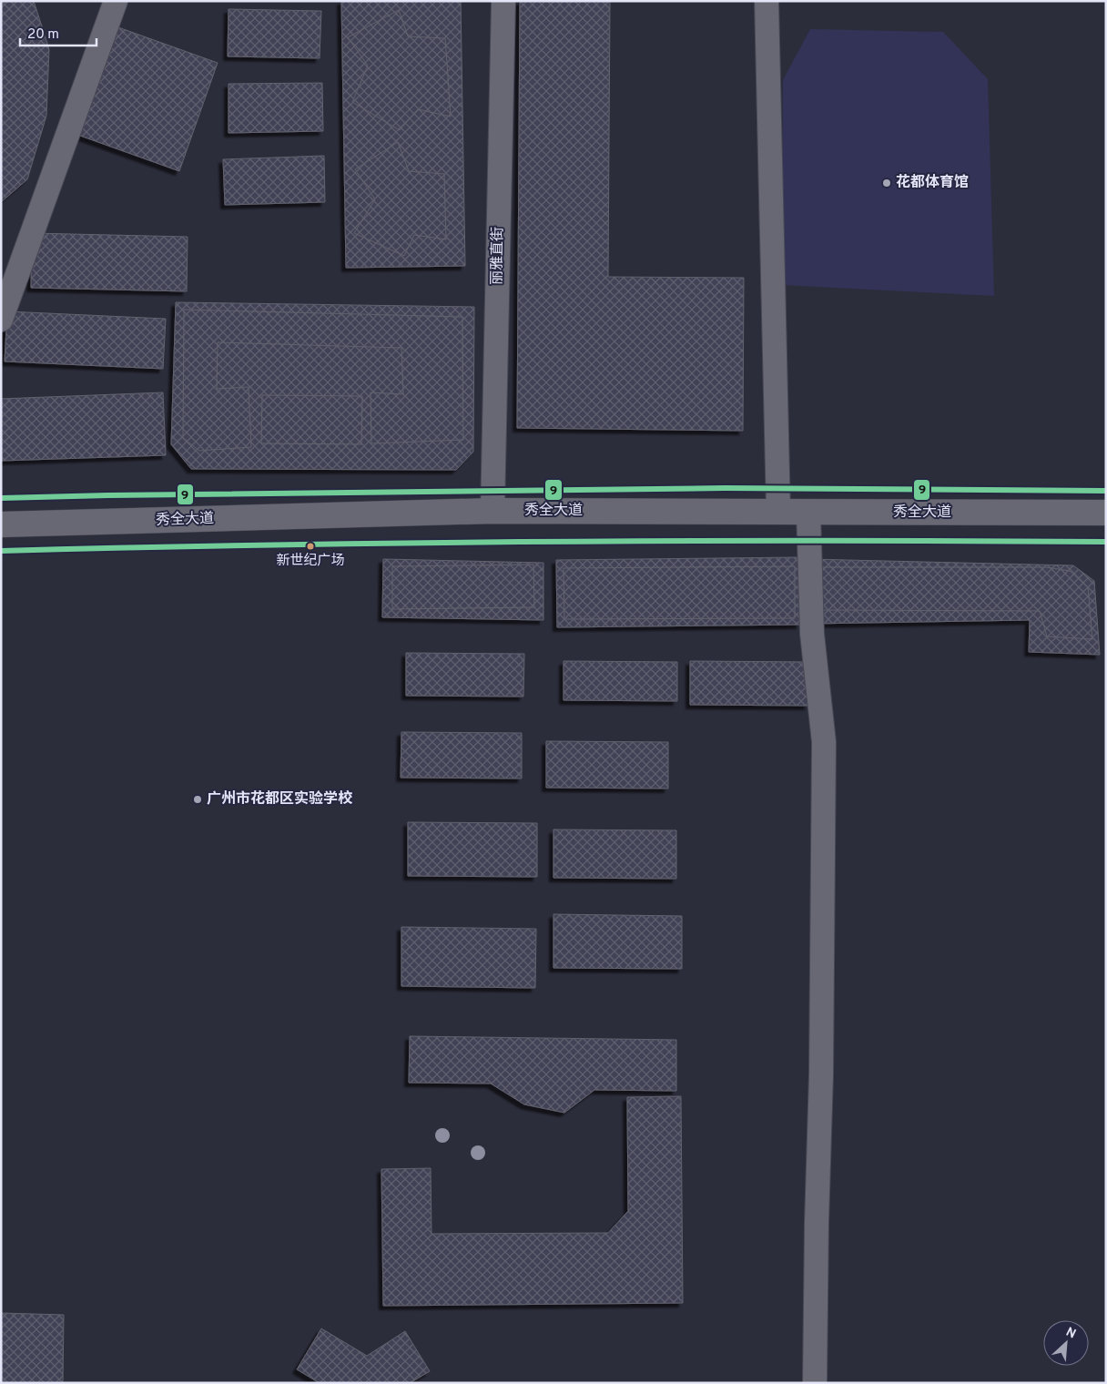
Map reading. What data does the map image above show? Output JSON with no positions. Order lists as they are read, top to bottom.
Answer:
{
  "streets": {
    "street": ["丽雅直街", "秀全大道"]
  },
  "crossings": [
    ["丽雅直街", "秀全大道"]
  ],
  "places": ["花都体育馆", "新世纪广场", "广州市花都区实验学校"],
  "lines": ["transit line 9"],
  "scale_bar": "20 m",
  "north": "top right"
}
